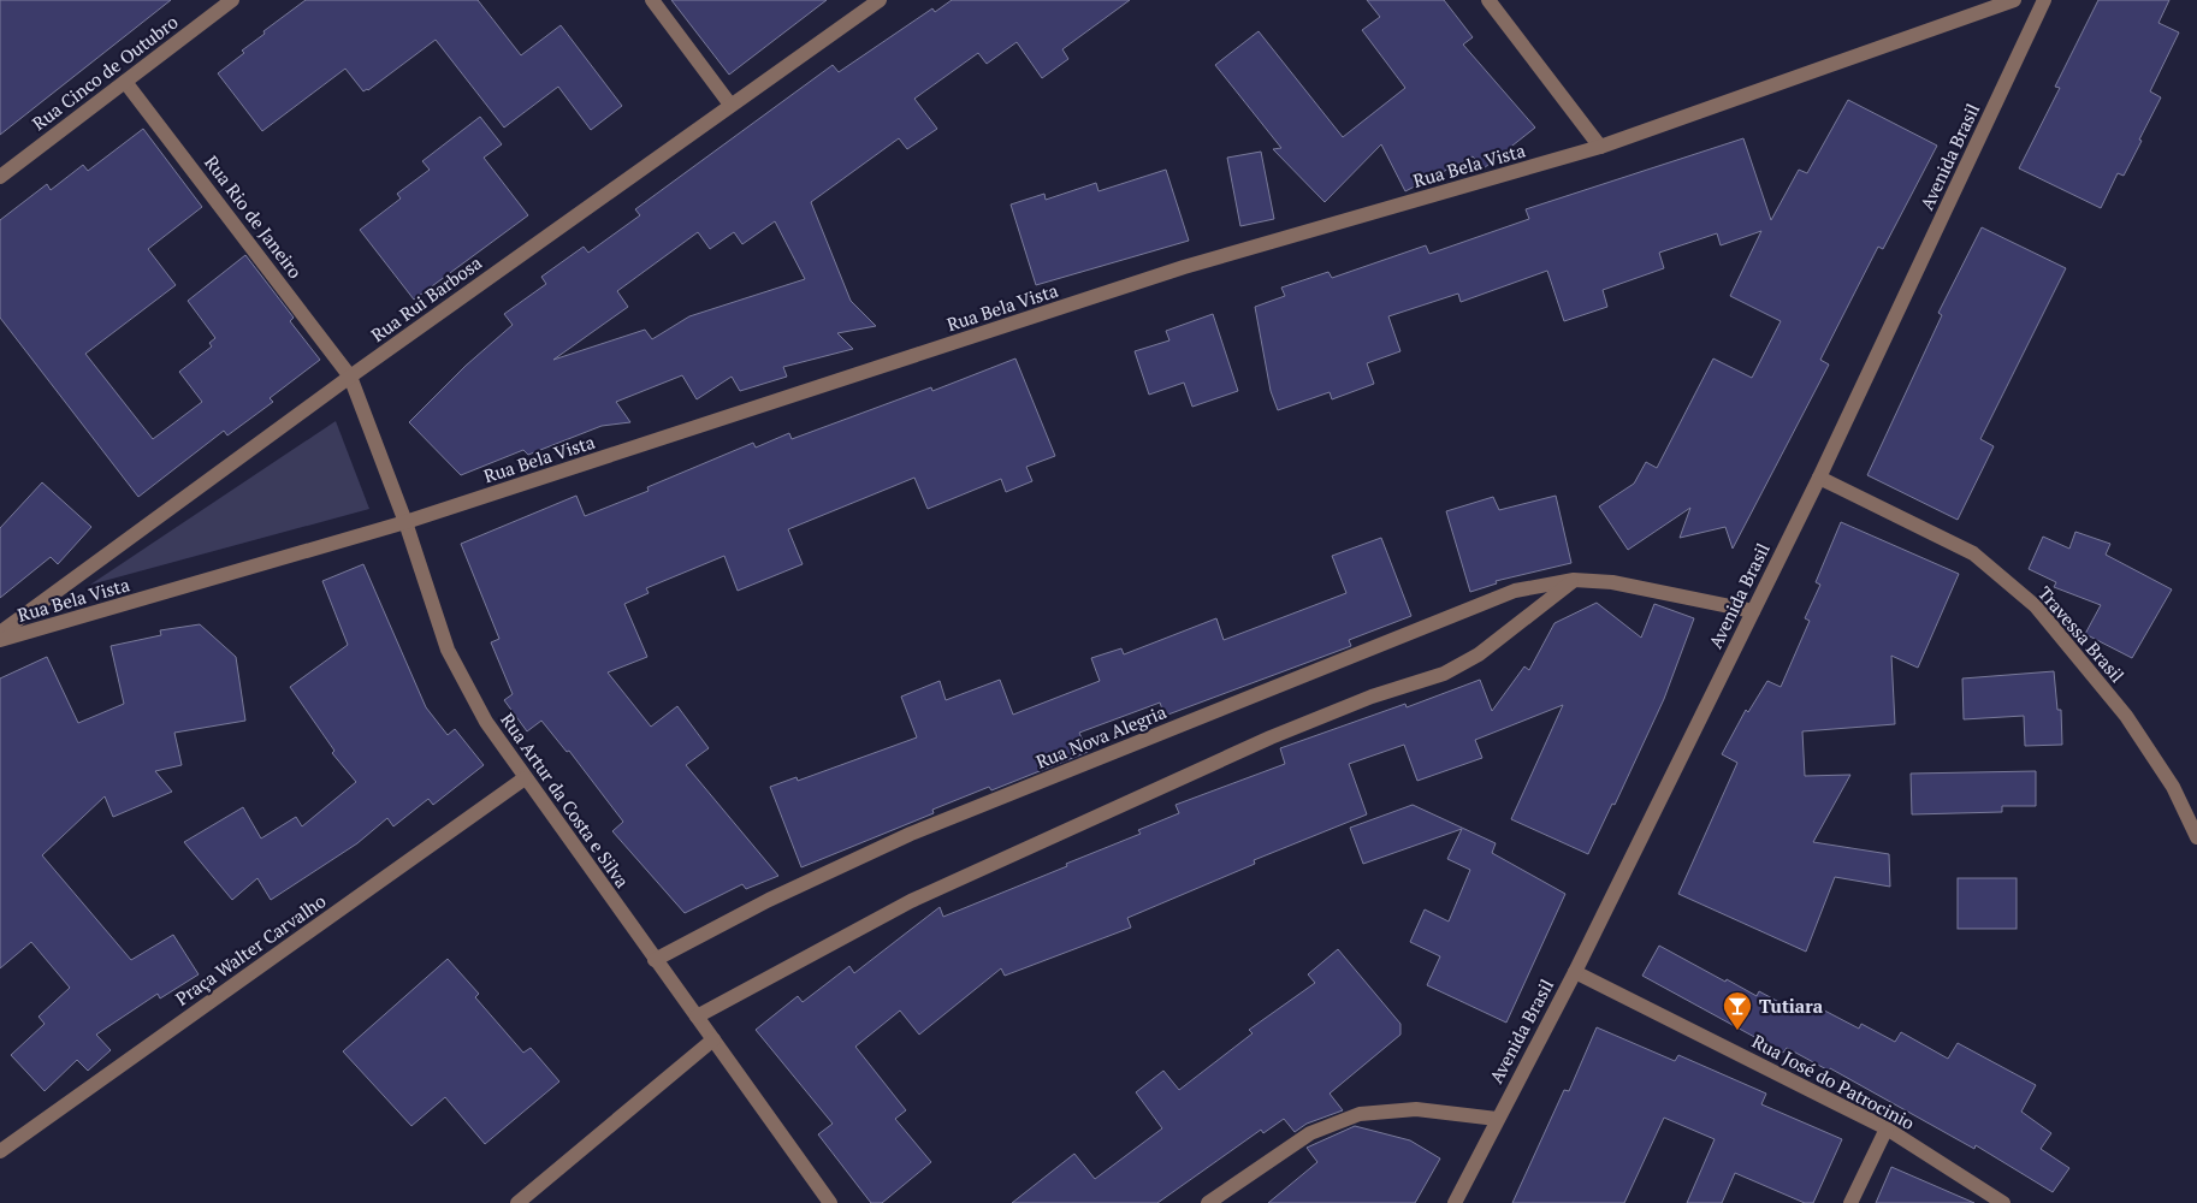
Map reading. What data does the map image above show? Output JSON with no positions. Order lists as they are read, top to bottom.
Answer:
{
  "streets": {
    "street": [
      "Rua Cinco de Outubro",
      "Avenida Brasil",
      "Rua Bela Vista",
      "Rua Rio de Janeiro",
      "Rua Rui Barbosa",
      "Travessa Brasil",
      "Rua Nova Alegria",
      "Rua Artur da Costa e Silva",
      "Praça Walter Carvalho",
      "Rua José do Patrocinio"
    ]
  },
  "crossings": [
    ["Rua Cinco de Outubro", "Rua Rio de Janeiro"],
    ["Avenida Brasil", "Travessa Brasil"],
    ["Avenida Brasil", "Rua Nova Alegria"],
    ["Avenida Brasil", "Rua José do Patrocinio"],
    ["Rua Bela Vista", "Rua Artur da Costa e Silva"],
    ["Rua Rio de Janeiro", "Rua Rui Barbosa"],
    ["Rua Rio de Janeiro", "Rua Artur da Costa e Silva"],
    ["Rua Rui Barbosa", "Rua Artur da Costa e Silva"],
    ["Rua Nova Alegria", "Rua Artur da Costa e Silva"],
    ["Rua Artur da Costa e Silva", "Praça Walter Carvalho"]
  ],
  "places": {
    "bar": ["Tutiara"]
  }
}
